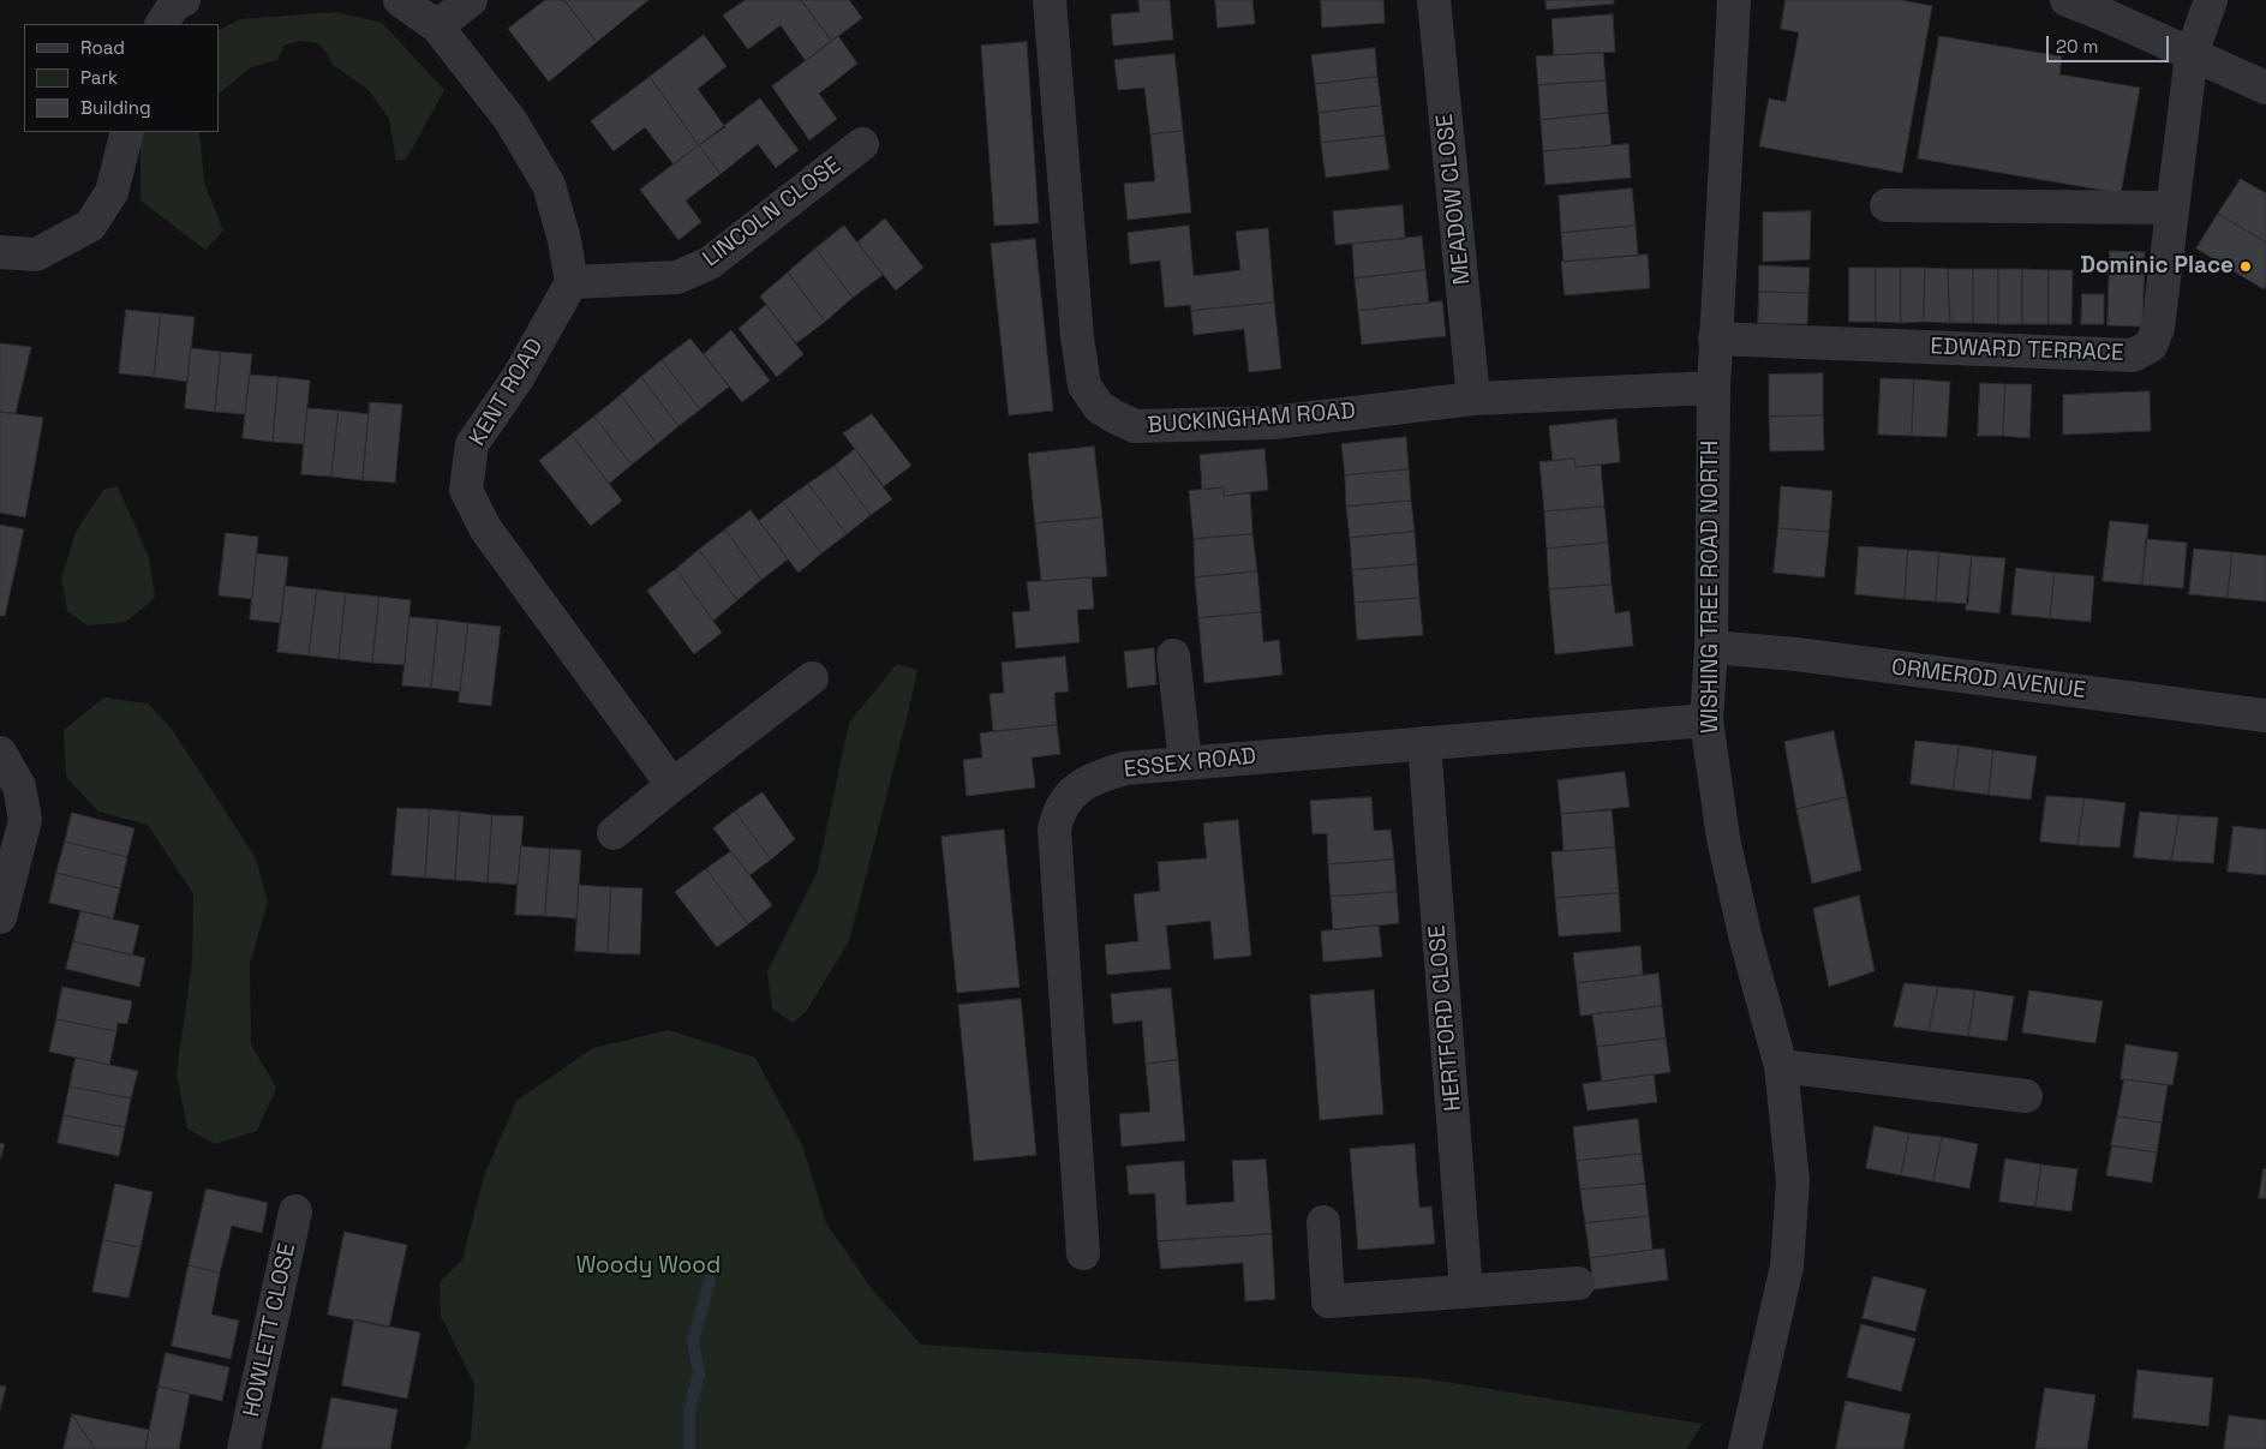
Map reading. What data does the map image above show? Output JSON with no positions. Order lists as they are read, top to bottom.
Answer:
{
  "streets": {
    "street": [
      "MEADOW CLOSE",
      "LINCOLN CLOSE",
      "EDWARD TERRACE",
      "KENT ROAD",
      "BUCKINGHAM ROAD",
      "WISHING TREE ROAD NORTH",
      "ORMEROD AVENUE",
      "ESSEX ROAD",
      "HERTFORD CLOSE",
      "HOWLETT CLOSE"
    ]
  },
  "crossings": [
    ["MEADOW CLOSE", "BUCKINGHAM ROAD"],
    ["LINCOLN CLOSE", "KENT ROAD"],
    ["EDWARD TERRACE", "WISHING TREE ROAD NORTH"],
    ["BUCKINGHAM ROAD", "WISHING TREE ROAD NORTH"],
    ["WISHING TREE ROAD NORTH", "ORMEROD AVENUE"],
    ["WISHING TREE ROAD NORTH", "ESSEX ROAD"],
    ["ESSEX ROAD", "HERTFORD CLOSE"]
  ],
  "parks": ["Woody Wood"],
  "places": ["Dominic Place"],
  "legend": ["Road", "Park", "Building"],
  "scale_bar": "20 m"
}
